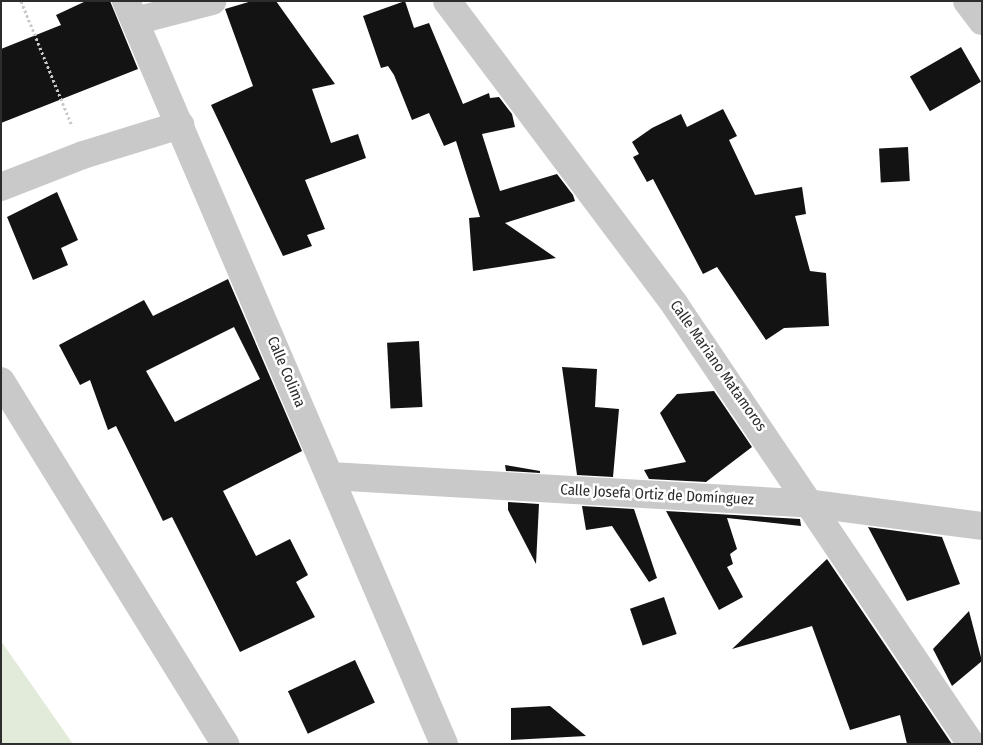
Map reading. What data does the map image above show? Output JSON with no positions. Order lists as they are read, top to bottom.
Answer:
{
  "streets": {
    "street": ["Calle Mariano Matamoros", "Calle Colima", "Calle Josefa Ortiz de Domínguez"]
  },
  "crossings": [
    ["Calle Mariano Matamoros", "Calle Josefa Ortiz de Domínguez"],
    ["Calle Colima", "Calle Josefa Ortiz de Domínguez"]
  ]
}
